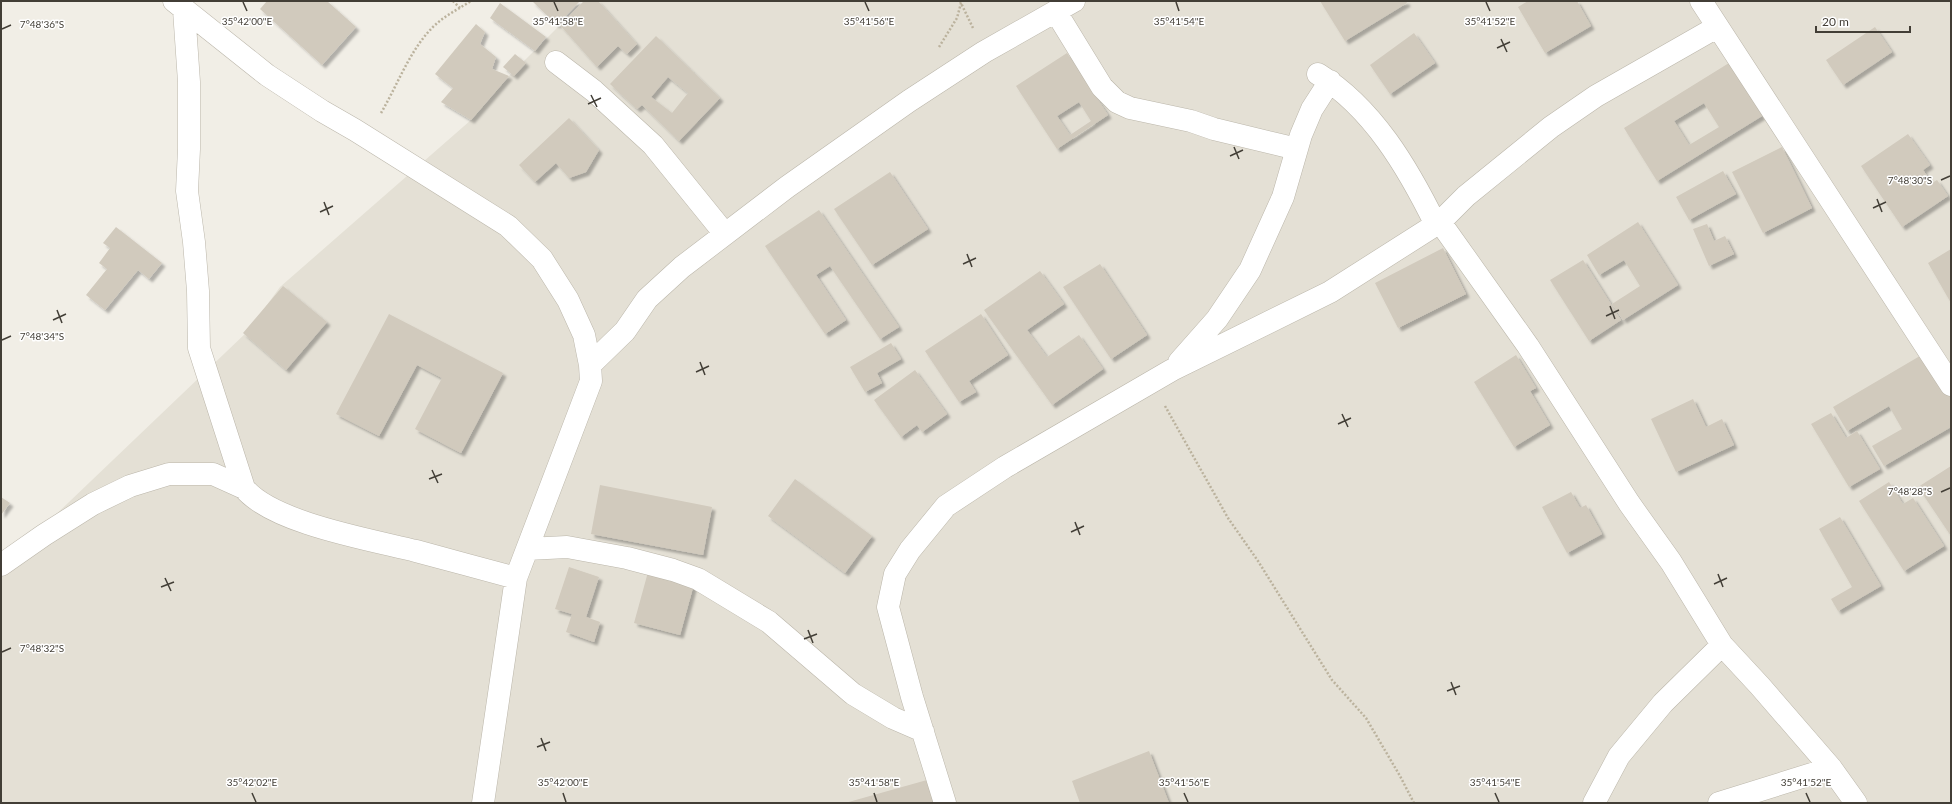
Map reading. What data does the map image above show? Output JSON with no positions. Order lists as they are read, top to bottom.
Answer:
{
  "scale_bar": "20 m",
  "coordinates": [
    "35°42'00\"E",
    "35°41'58\"E",
    "35°41'56\"E",
    "35°41'54\"E",
    "35°41'52\"E",
    "7°48'36\"S",
    "7°48'30\"S",
    "7°48'34\"S",
    "7°48'28\"S",
    "7°48'32\"S",
    "35°42'02\"E"
  ]
}
